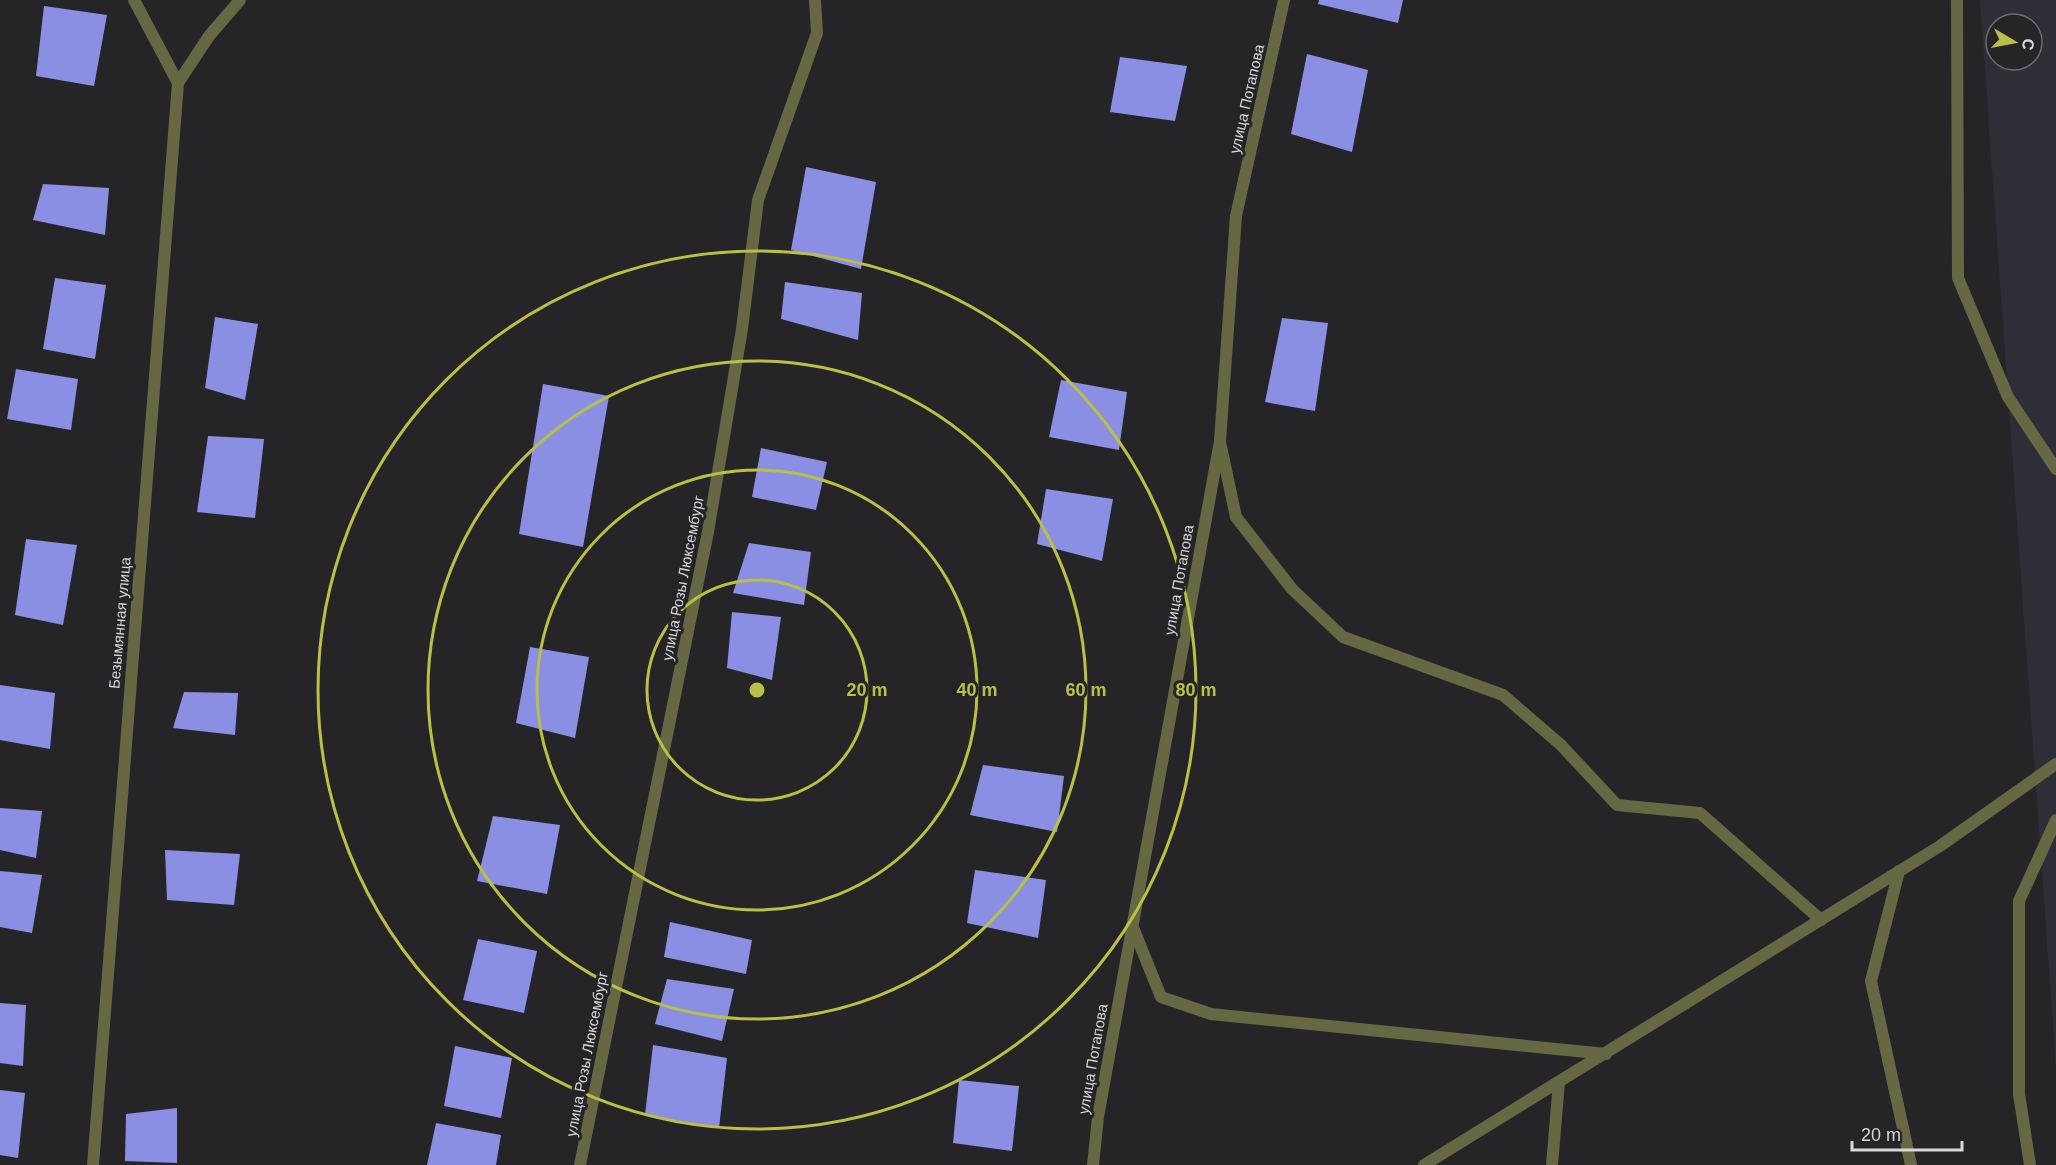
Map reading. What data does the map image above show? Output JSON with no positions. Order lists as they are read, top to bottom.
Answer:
{
  "streets": {
    "street": ["улица Потапова", "улица Розы Люксембург", "Безымянная улица"]
  },
  "scale_bar": "20 m",
  "north": "right",
  "rings": [
    "20 m",
    "40 m",
    "60 m",
    "80 m"
  ]
}
